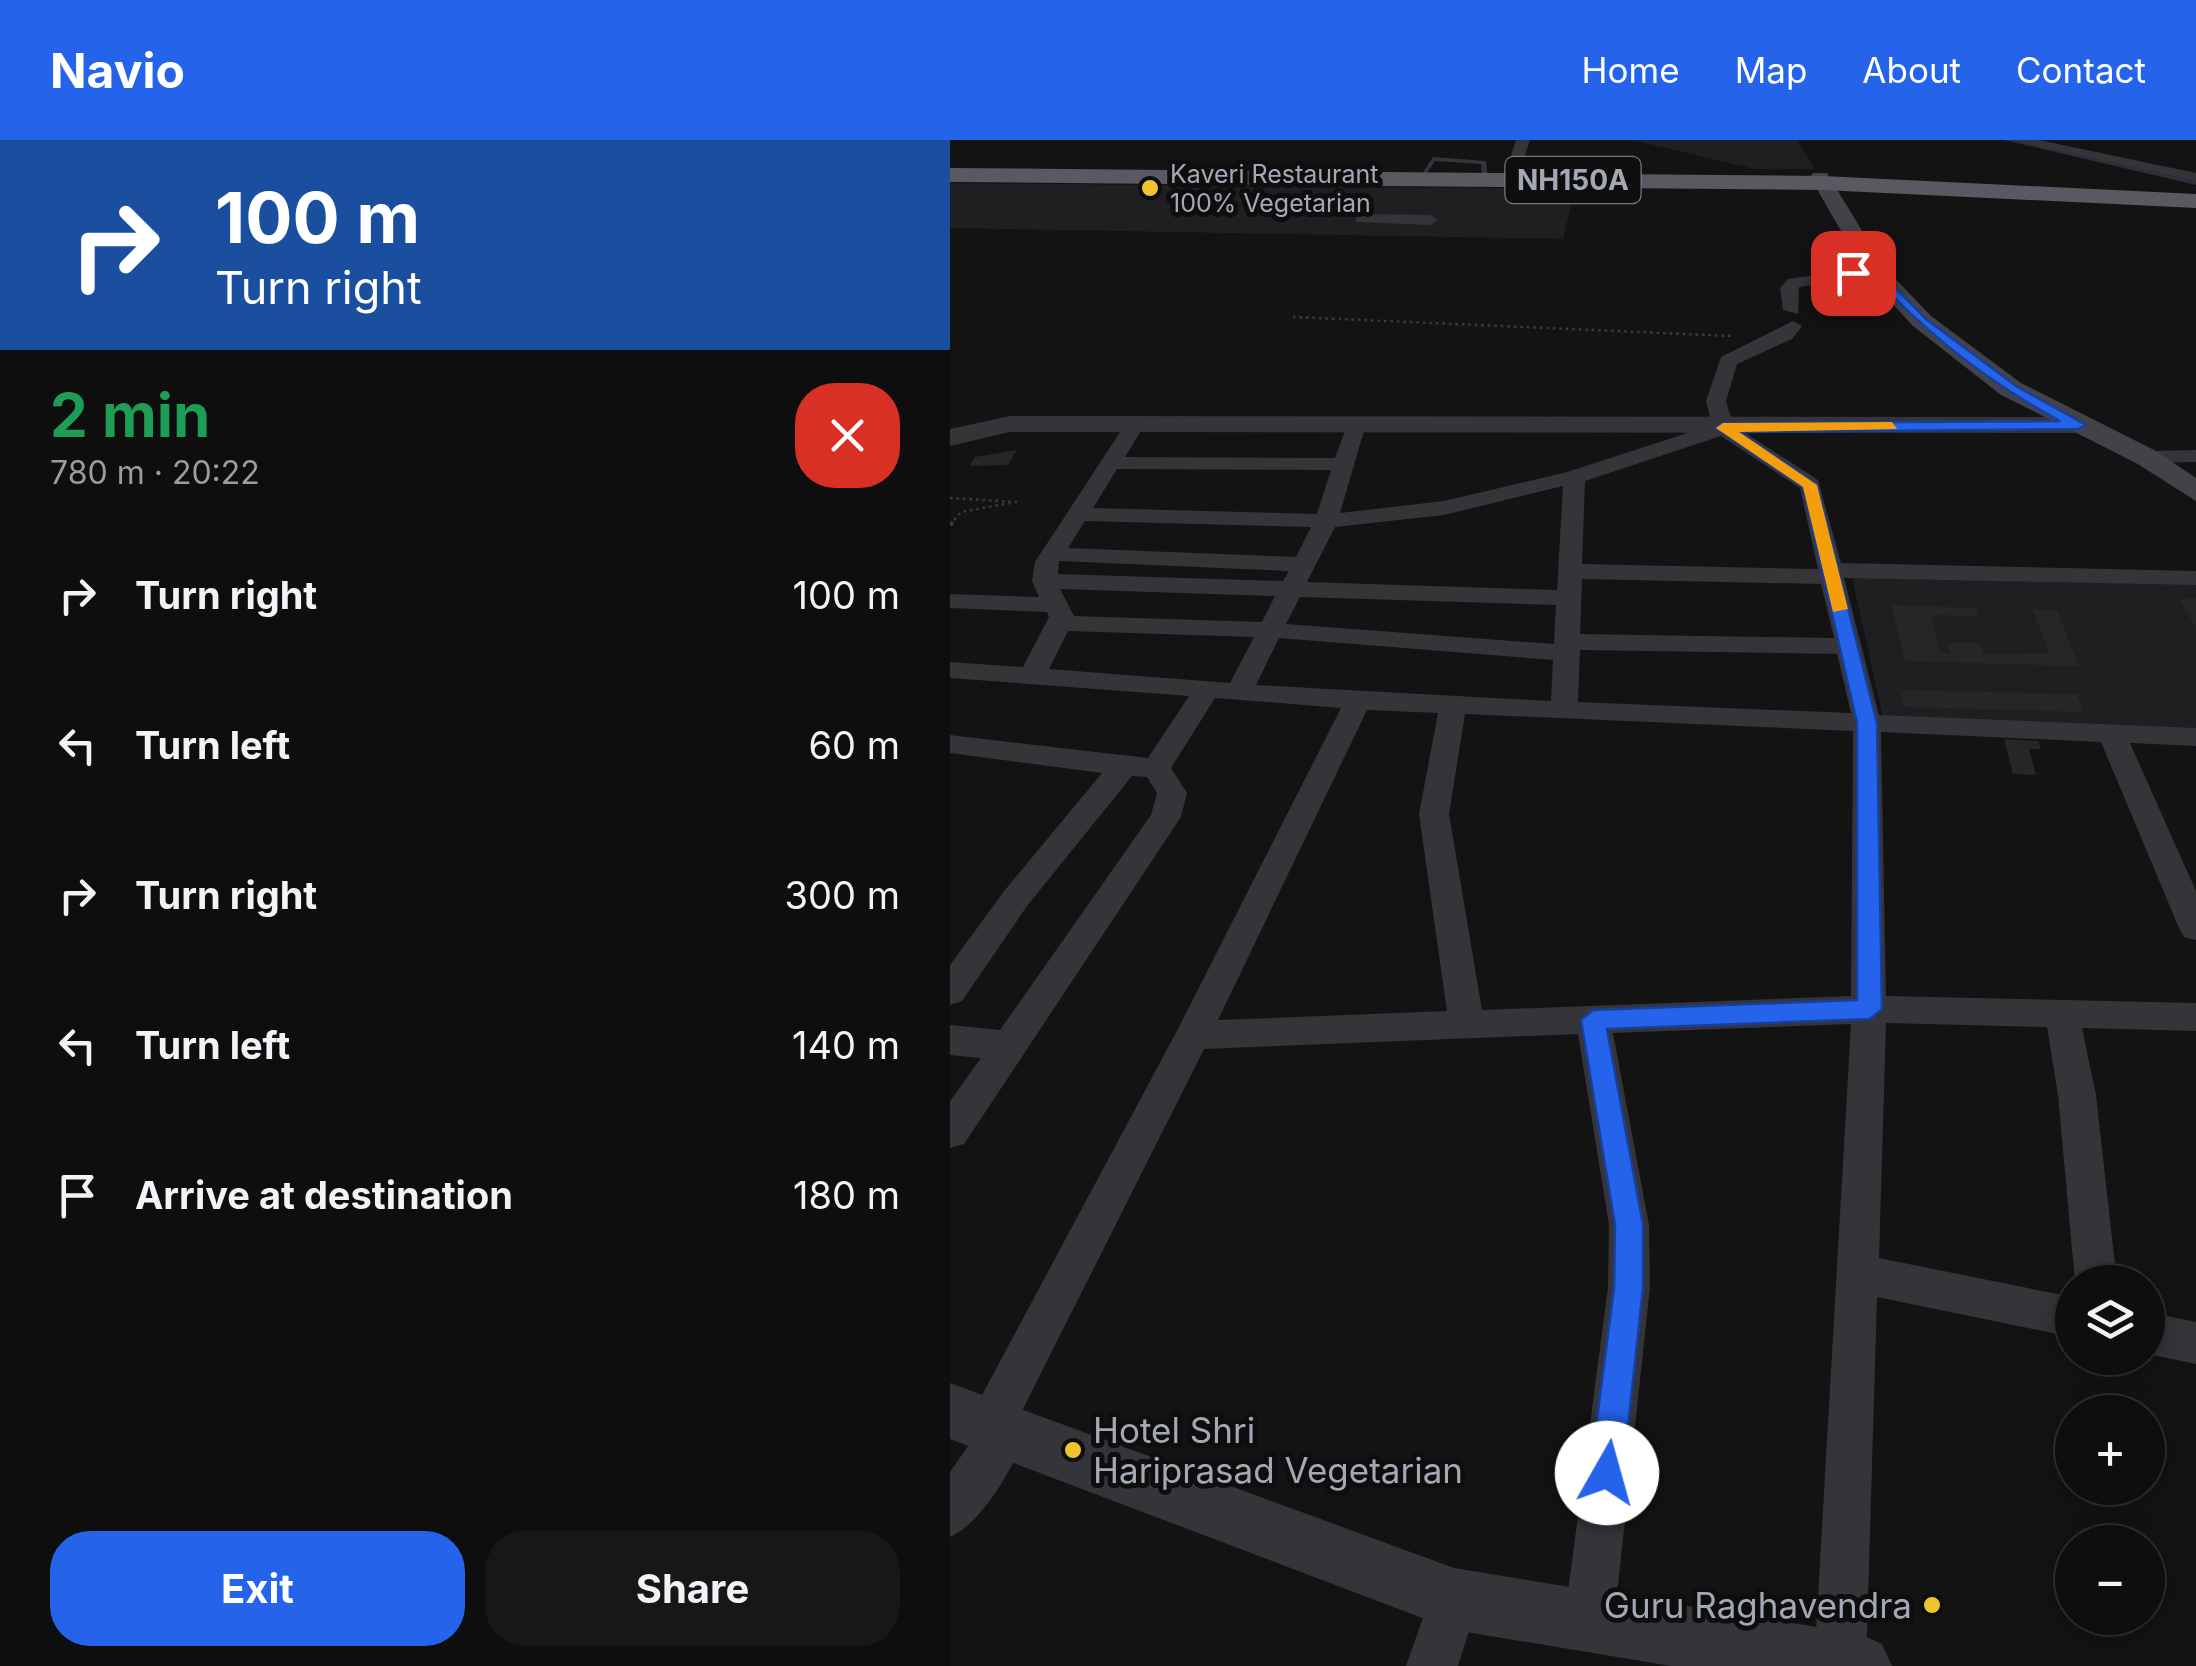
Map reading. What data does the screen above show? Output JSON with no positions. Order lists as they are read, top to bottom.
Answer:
{
  "streets": {
    "highway": ["NH150A"]
  },
  "places": ["Kaveri Restaurant 100% Vegetarian", "Hotel Shri Hariprasad Vegetarian", "Guru Raghavendra"],
  "page": {
    "header": "Navio",
    "nav": [
      "Home",
      "Map",
      "About",
      "Contact"
    ],
    "turn": ["100 m", "Turn right"],
    "heading": ["2 min", "780 m · 20:22"],
    "list": [
      {
        "name": "Turn right",
        "value": "100 m"
      },
      {
        "name": "Turn left",
        "value": "60 m"
      },
      {
        "name": "Turn right",
        "value": "300 m"
      },
      {
        "name": "Turn left",
        "value": "140 m"
      },
      {
        "name": "Arrive at destination",
        "value": "180 m"
      }
    ],
    "map_buttons": ["+", "−"],
    "buttons": ["Exit", "Share"]
  }
}
